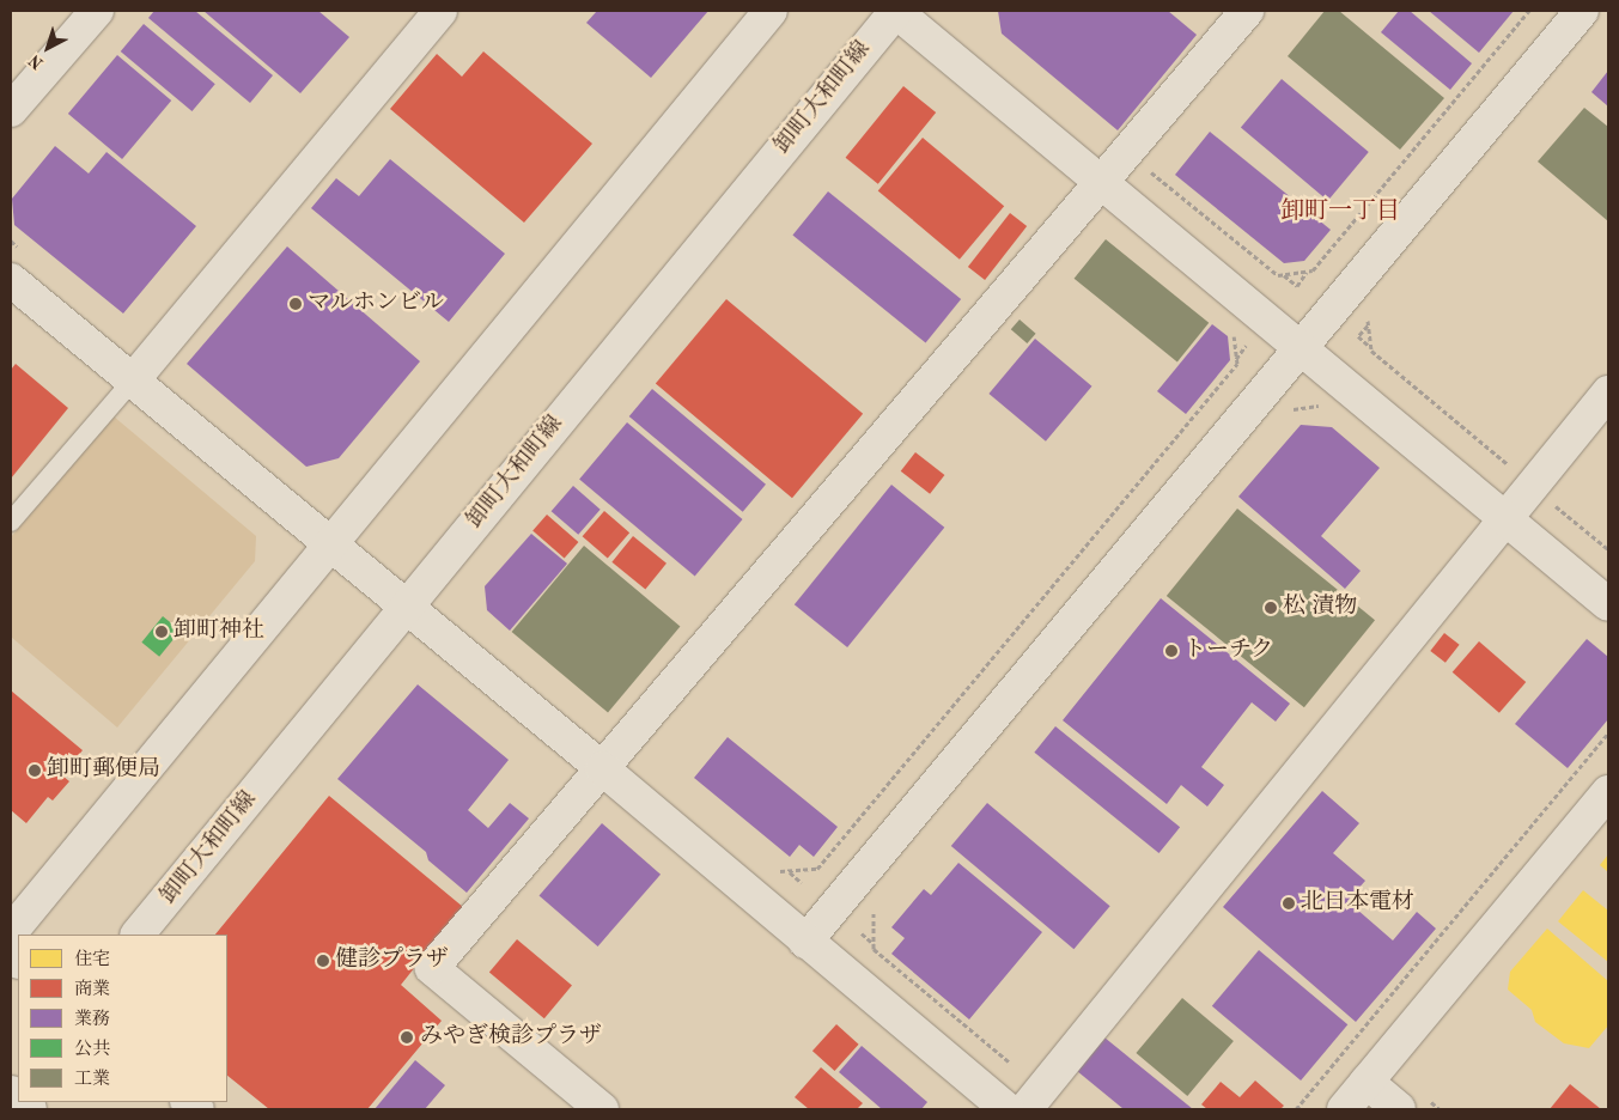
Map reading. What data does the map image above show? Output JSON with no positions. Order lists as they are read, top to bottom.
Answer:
{
  "streets": {
    "street": ["卸町大和町線"]
  },
  "districts": ["卸町一丁目"],
  "places": [
    "マルホンビル",
    "松 漬物",
    "卸町神社",
    "トーチク",
    "卸町郵便局",
    "北日本電材",
    "健診プラザ",
    "みやぎ検診プラザ"
  ],
  "legend": [
    "住宅",
    "商業",
    "業務",
    "公共",
    "工業"
  ],
  "north": "bottom left"
}
